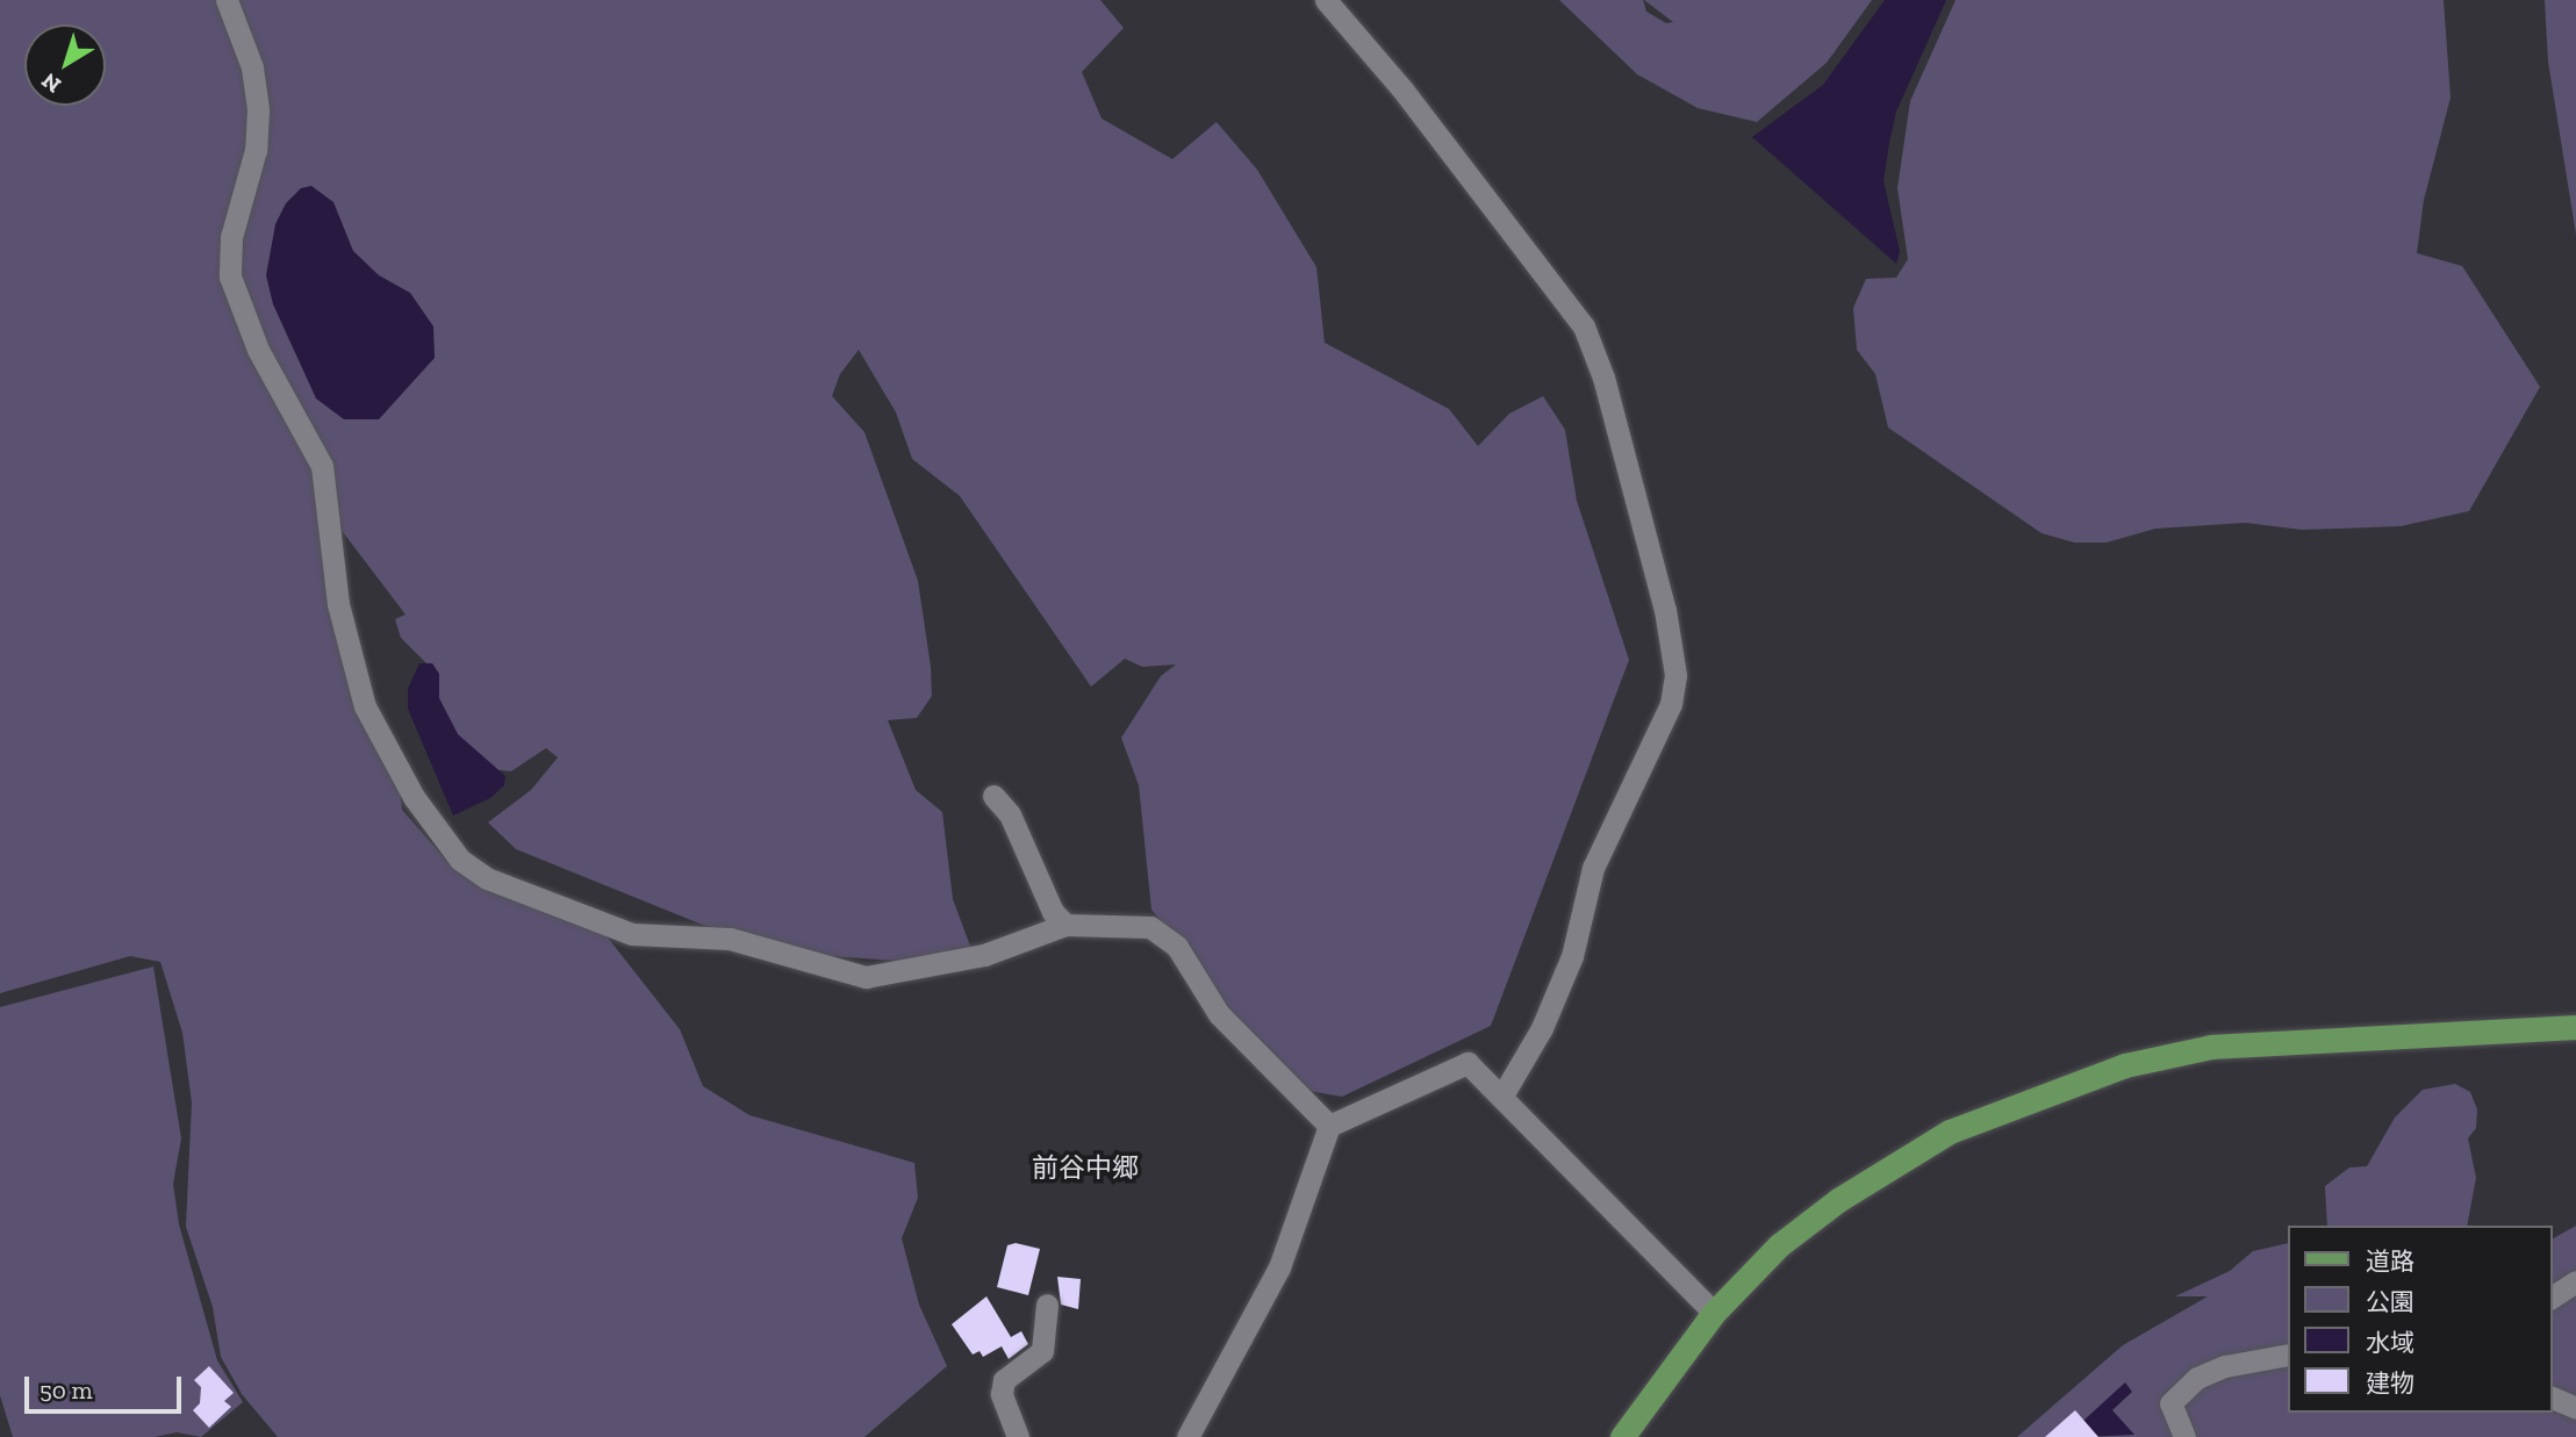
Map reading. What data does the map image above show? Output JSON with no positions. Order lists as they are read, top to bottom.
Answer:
{
  "districts": ["前谷中郷"],
  "legend": [
    "道路",
    "公園",
    "水域",
    "建物"
  ],
  "scale_bar": "50 m",
  "north": "bottom left"
}
